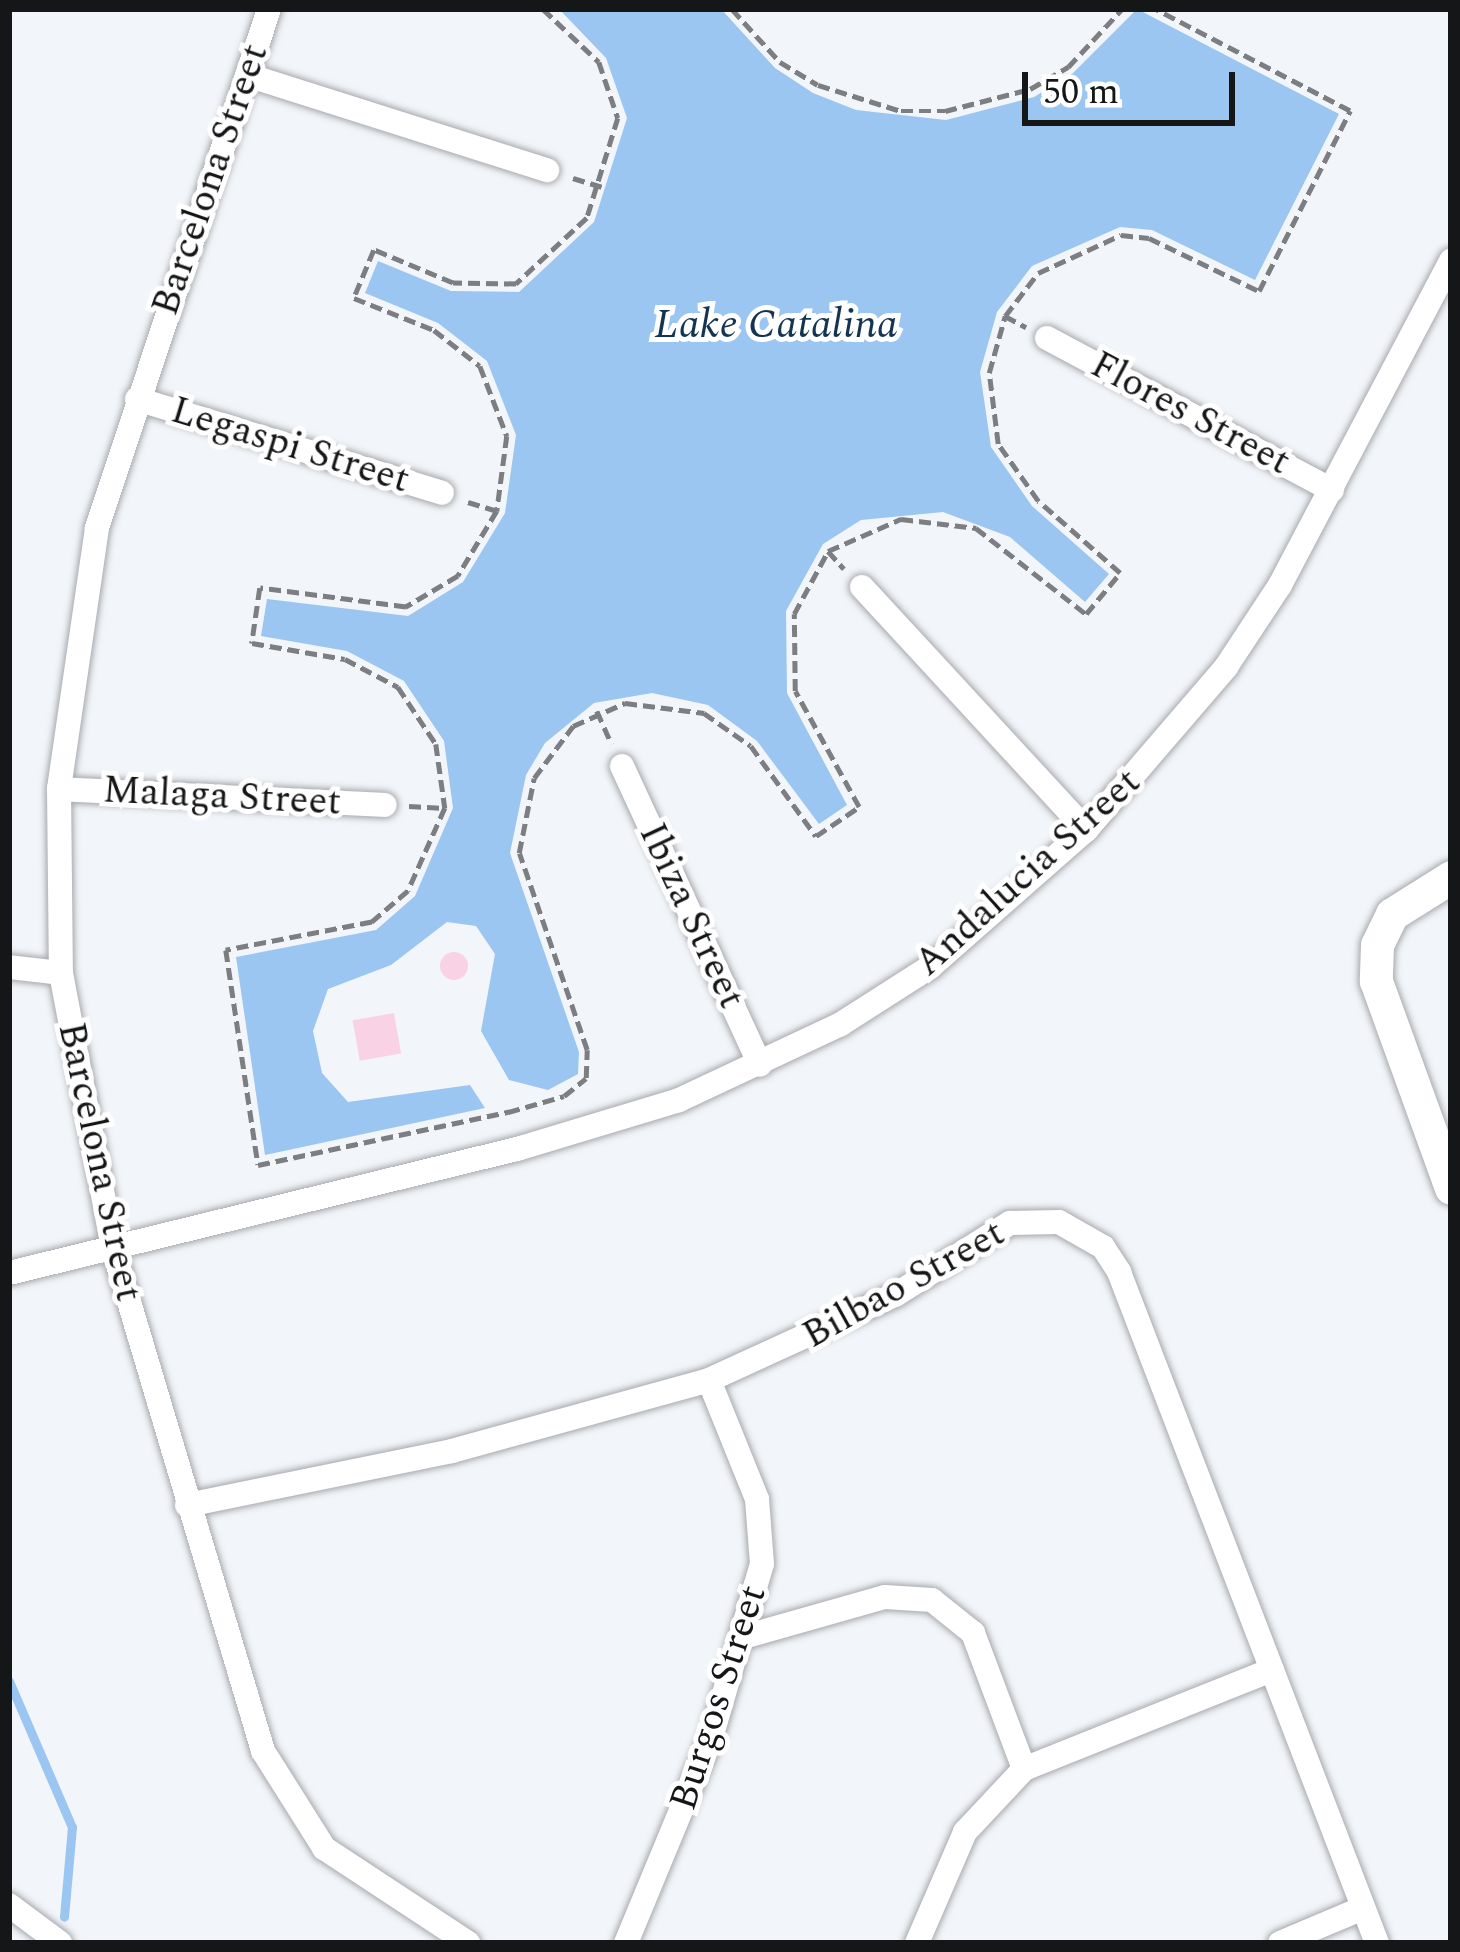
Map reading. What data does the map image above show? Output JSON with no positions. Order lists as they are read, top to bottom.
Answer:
{
  "streets": {
    "street": [
      "Barcelona Street",
      "Flores Street",
      "Legaspi Street",
      "Malaga Street",
      "Andalucia Street",
      "Ibiza Street",
      "Bilbao Street",
      "Burgos Street"
    ]
  },
  "crossings": [
    ["Barcelona Street", "Legaspi Street"],
    ["Barcelona Street", "Malaga Street"],
    ["Barcelona Street", "Andalucia Street"],
    ["Barcelona Street", "Bilbao Street"],
    ["Flores Street", "Andalucia Street"],
    ["Andalucia Street", "Ibiza Street"],
    ["Bilbao Street", "Burgos Street"]
  ],
  "water": ["Lake Catalina"],
  "scale_bar": "50 m"
}
